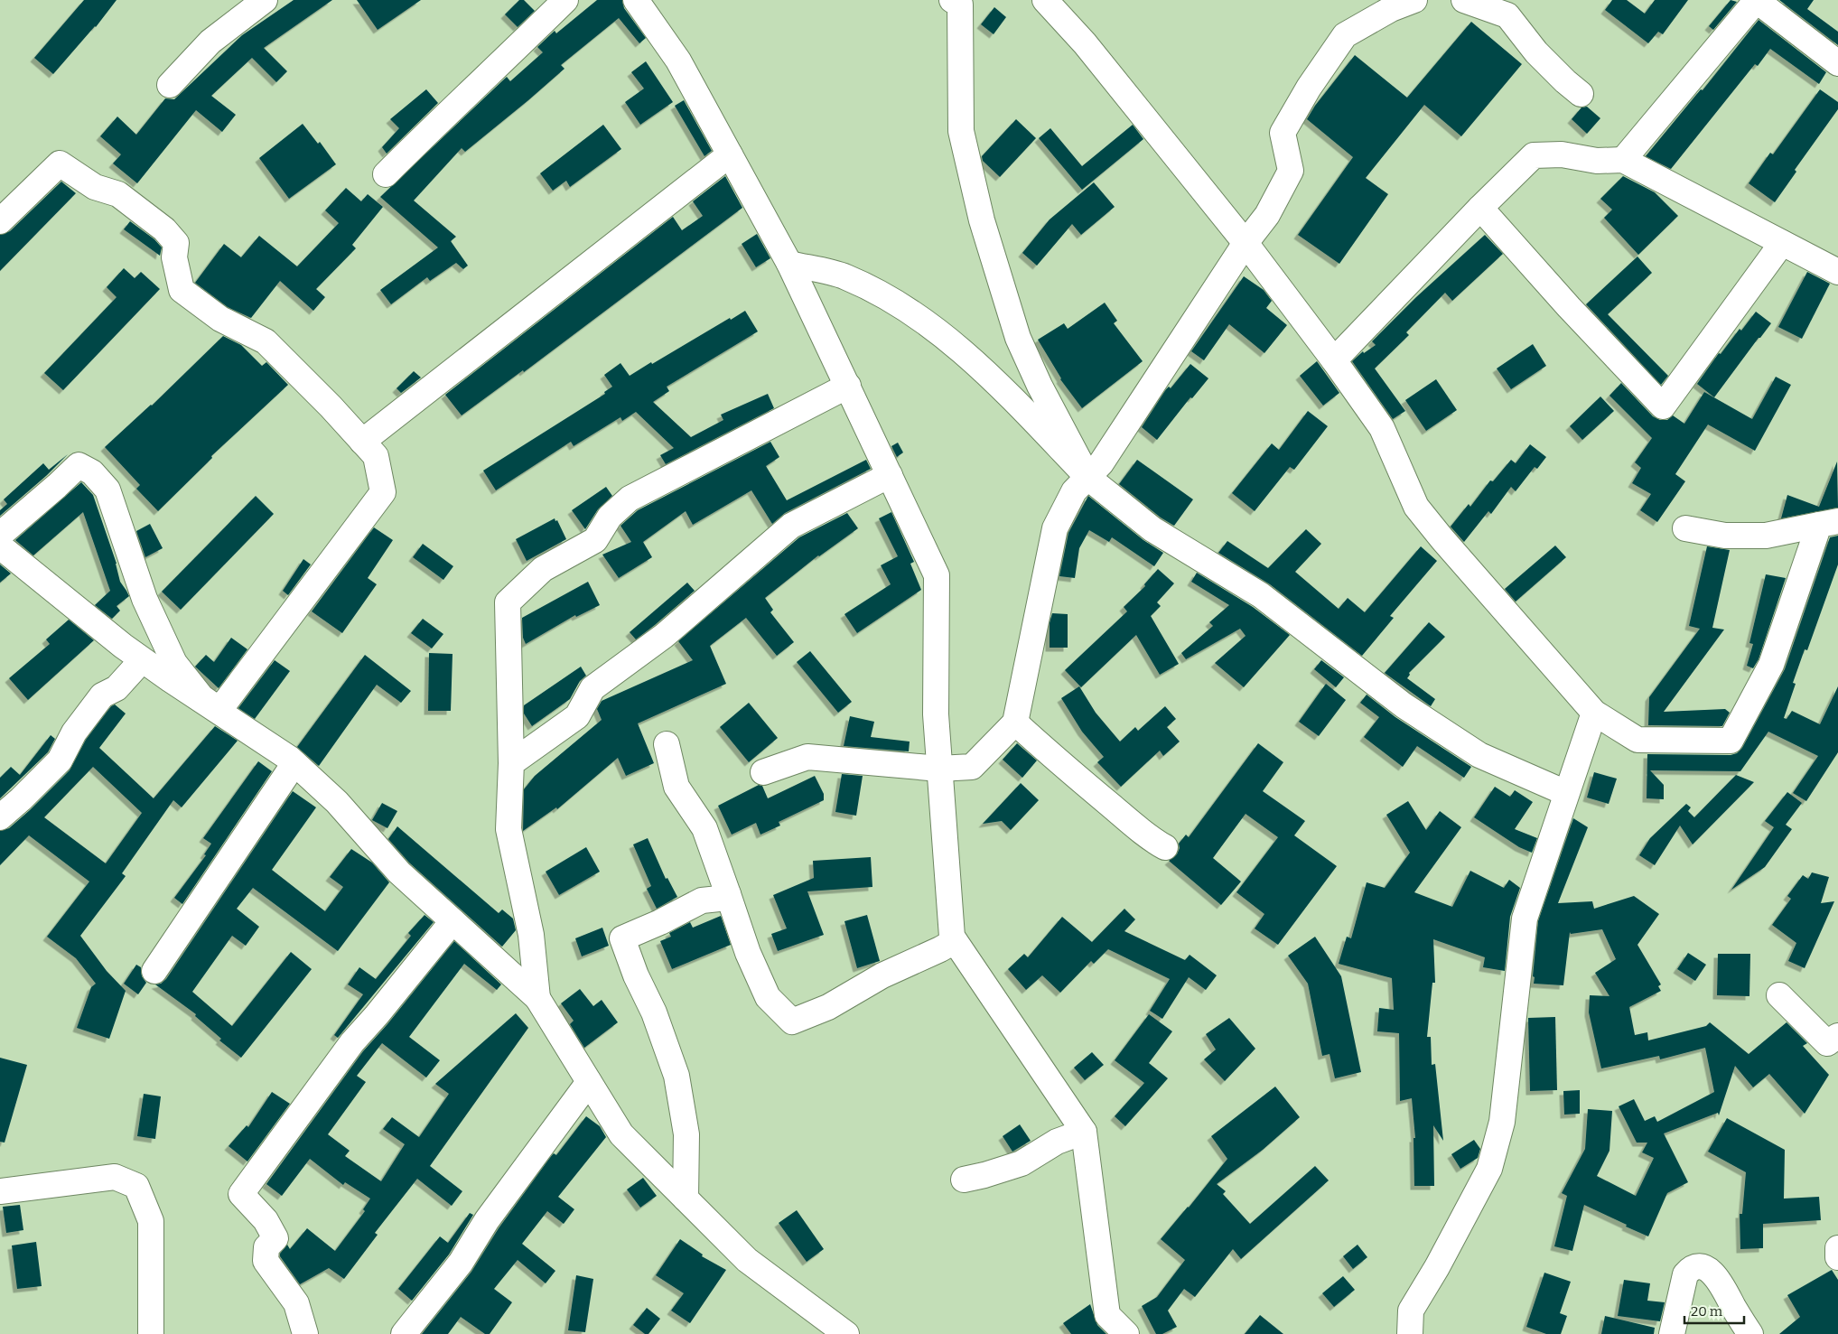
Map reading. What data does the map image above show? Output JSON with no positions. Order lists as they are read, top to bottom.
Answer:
{
  "scale_bar": "20 m"
}
